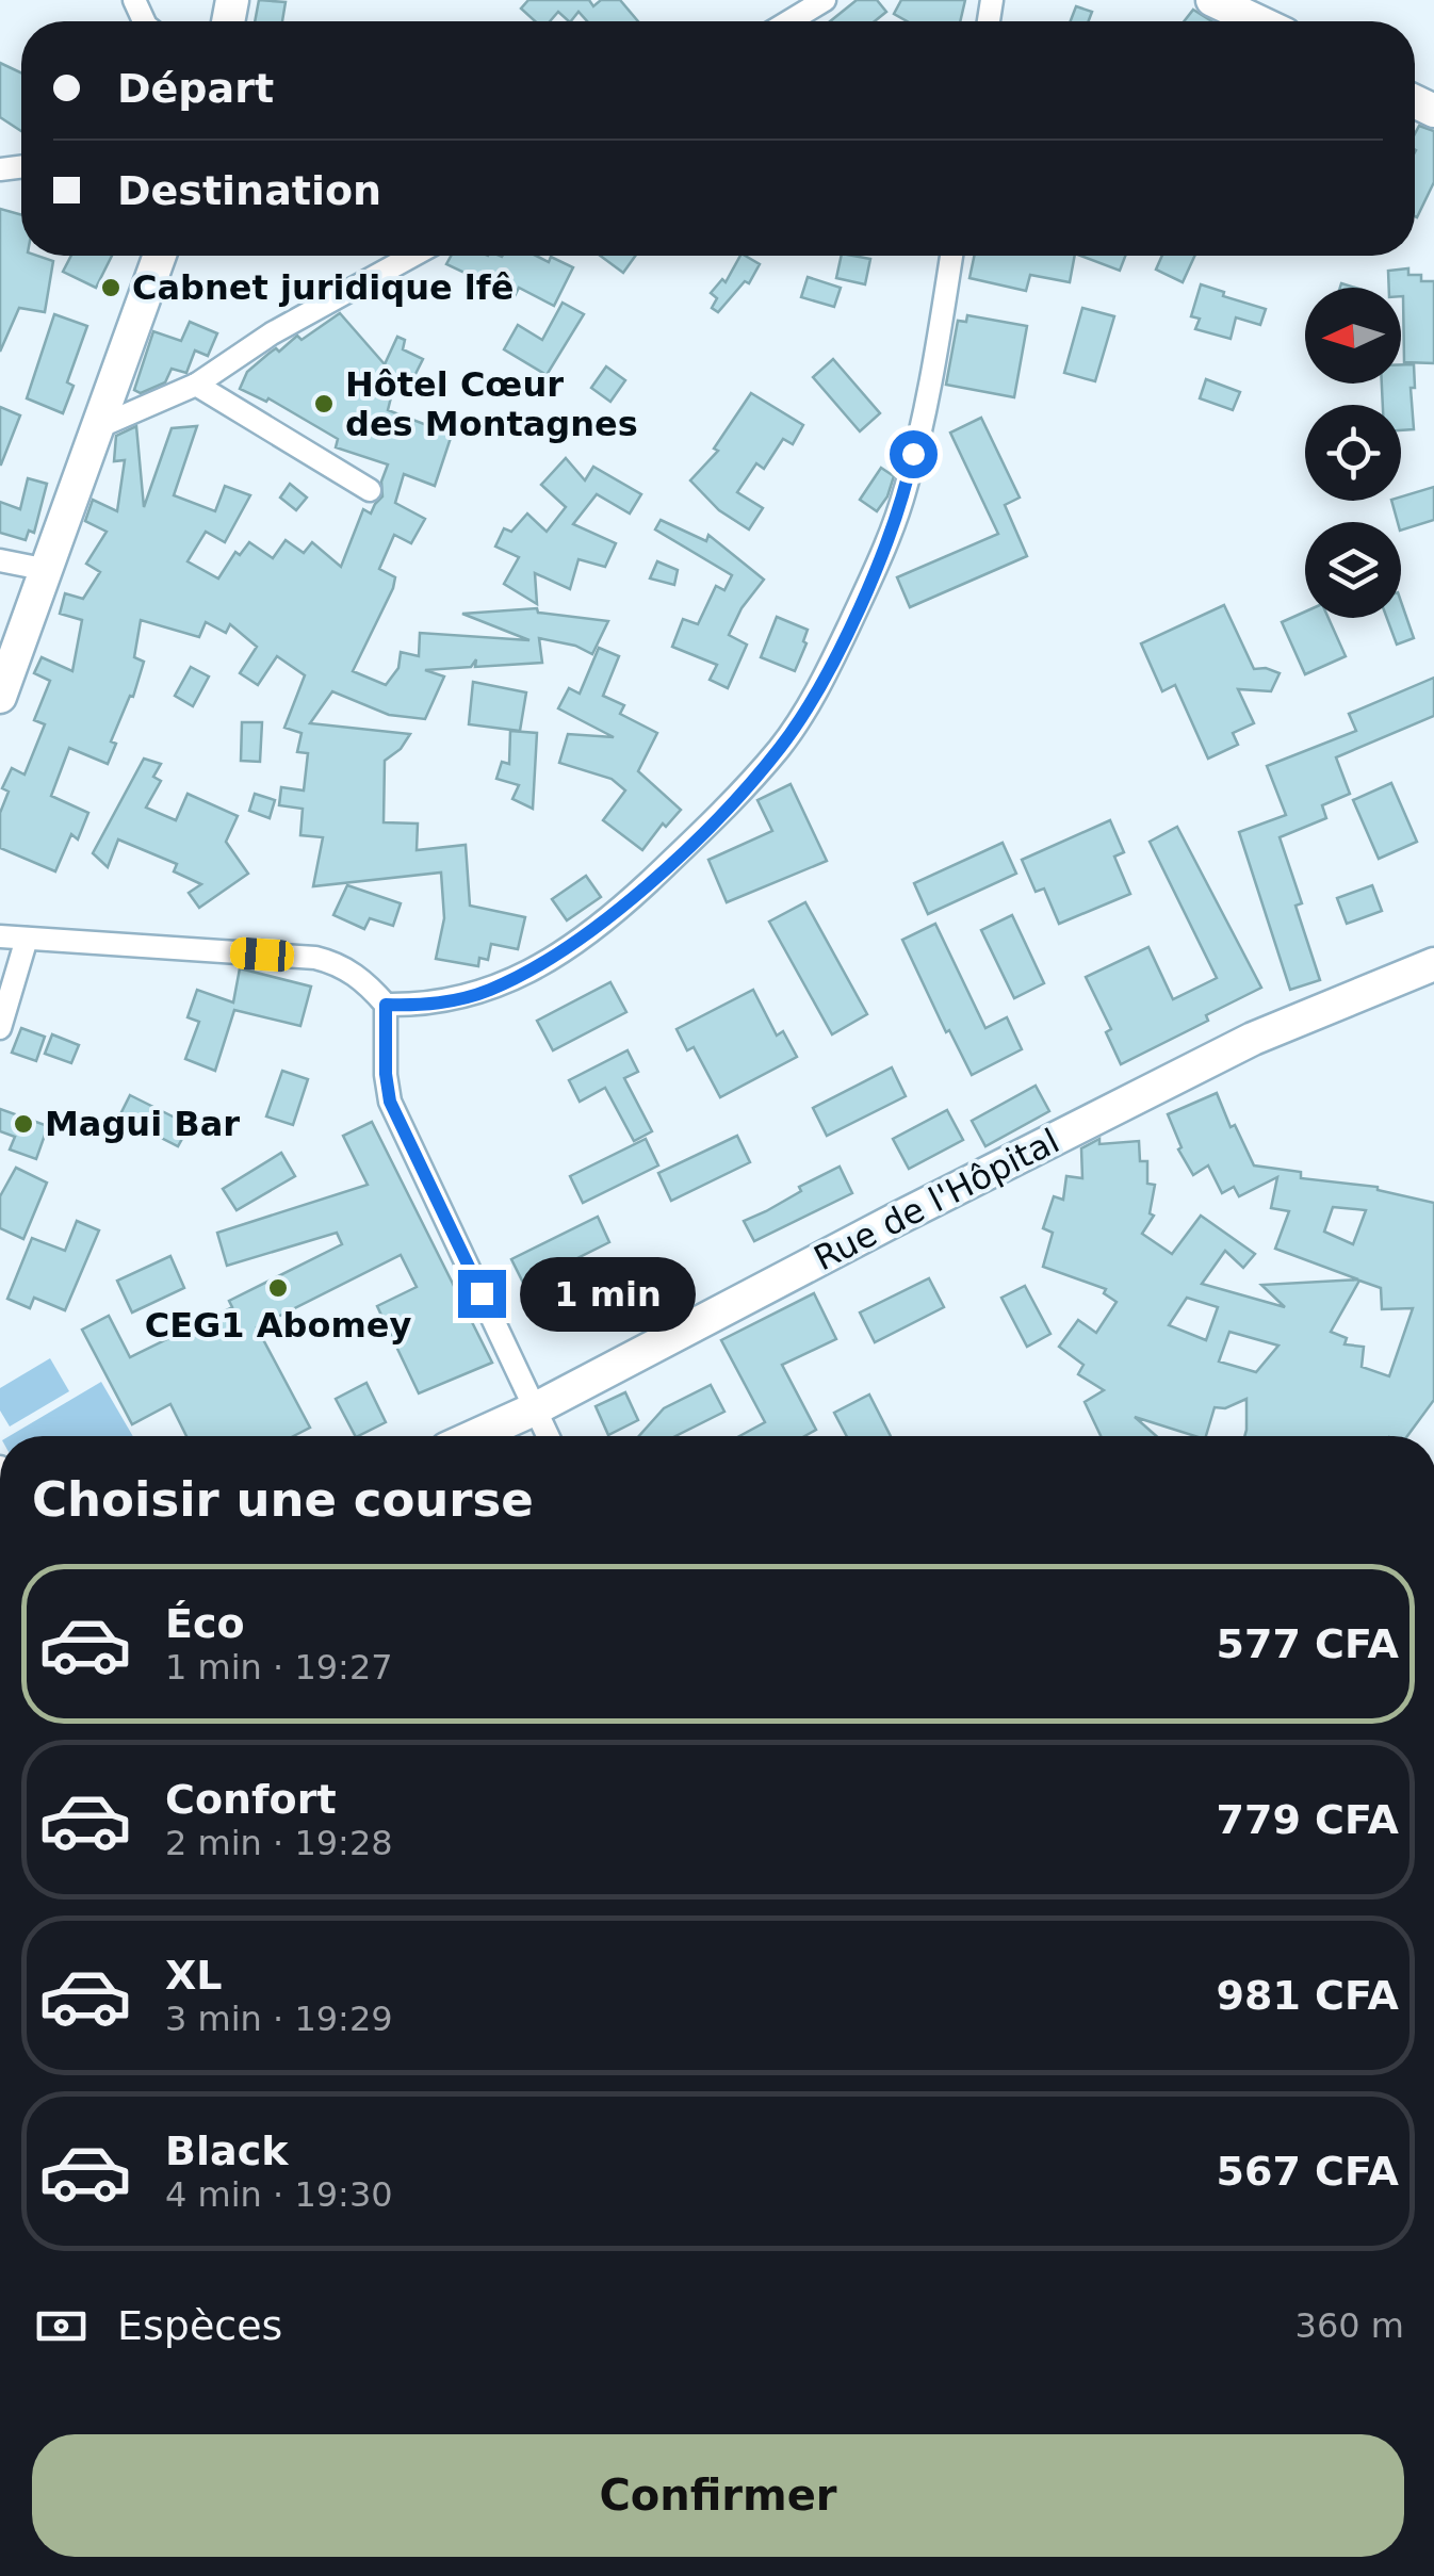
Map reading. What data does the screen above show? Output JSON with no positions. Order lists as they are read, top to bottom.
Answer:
{
  "streets": {
    "street": ["Rue de l'Hôpital"]
  },
  "places": [
    "Cabnet juridique lfê",
    "Hôtel Cœur des Montagnes",
    "Magui Bar",
    "CEG1 Abomey"
  ],
  "north": "left",
  "page": {
    "banner": ["Départ", "Destination"],
    "bubble": "1 min",
    "heading": "Choisir une course",
    "list": [
      {
        "name": "Éco",
        "note": "1 min · 19:27",
        "value": "577 CFA"
      },
      {
        "name": "Confort",
        "note": "2 min · 19:28",
        "value": "779 CFA"
      },
      {
        "name": "XL",
        "note": "3 min · 19:29",
        "value": "981 CFA"
      },
      {
        "name": "Black",
        "note": "4 min · 19:30",
        "value": "567 CFA"
      }
    ],
    "pay": ["Espèces", "360 m"],
    "buttons": "Confirmer"
  }
}
